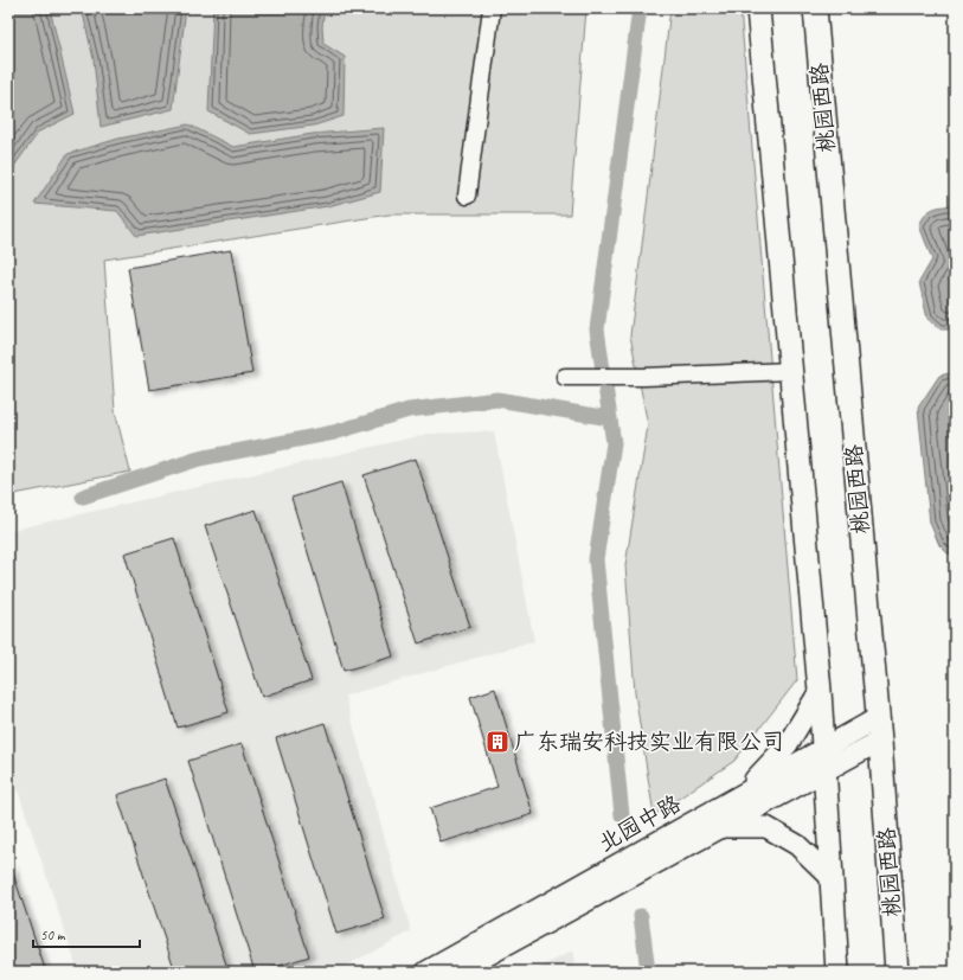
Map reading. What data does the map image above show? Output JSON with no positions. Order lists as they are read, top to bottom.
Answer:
{
  "streets": {
    "main road": ["桃园西路"],
    "street": ["北园中路"]
  },
  "crossings": [
    ["桃园西路", "北园中路"]
  ],
  "places": {
    "building": ["广东瑞安科技实业有限公司"]
  },
  "scale_bar": "50 m"
}
